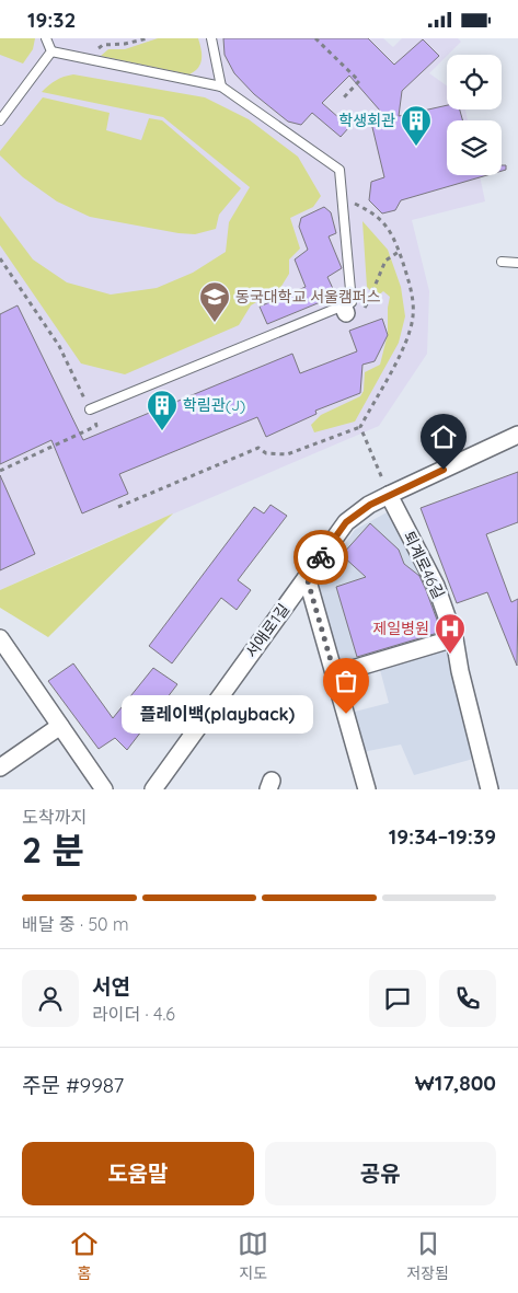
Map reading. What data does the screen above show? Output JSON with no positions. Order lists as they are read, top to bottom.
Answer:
{
  "streets": {
    "street": ["퇴계로46길", "서애로1길"]
  },
  "crossings": [
    ["퇴계로46길", "서애로1길"]
  ],
  "places": {
    "building": ["학생회관", "학림관(J)"],
    "school or university": ["동국대학교 서울캠퍼스"],
    "hospital": ["제일병원"],
    "other": ["플레이백(playback)"]
  },
  "page": {
    "status": "19:32",
    "bubble": "플레이백(playback)",
    "heading": ["2 분", "도착까지", "19:34–19:39"],
    "panel": [
      "서연",
      "라이더 · 4.6",
      "주문 #9987",
      "₩17,800"
    ],
    "bar": "배달 중 · 50 m",
    "buttons": ["도움말", "공유"],
    "tabs": ["홈", "지도", "저장됨"]
  }
}
